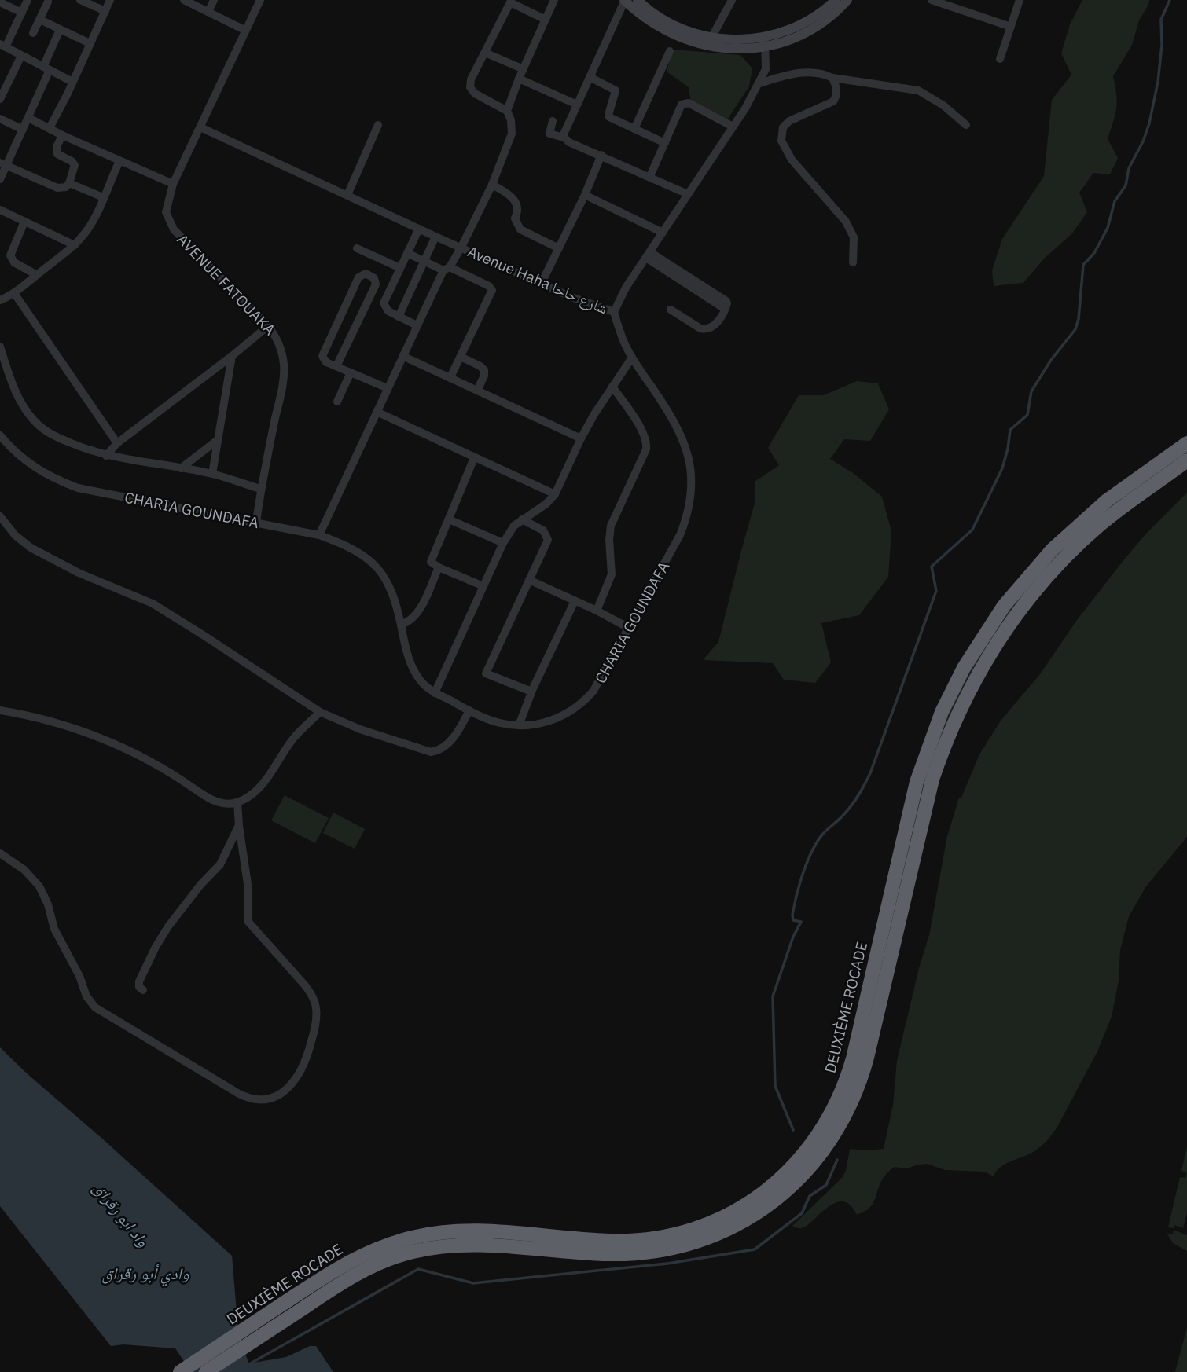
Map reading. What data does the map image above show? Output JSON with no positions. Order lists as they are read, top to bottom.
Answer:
{
  "streets": {
    "highway": ["DEUXIÈME ROCADE"],
    "street": ["Avenue Haha شارع حاحا", "AVENUE FATOUAKA", "CHARIA GOUNDAFA"]
  },
  "crossings": [
    ["Avenue Haha شارع حاحا", "AVENUE FATOUAKA"],
    ["Avenue Haha شارع حاحا", "CHARIA GOUNDAFA"],
    ["AVENUE FATOUAKA", "CHARIA GOUNDAFA"]
  ],
  "water": ["واد ابو رقراق", "وادي أبو رقراق"]
}
